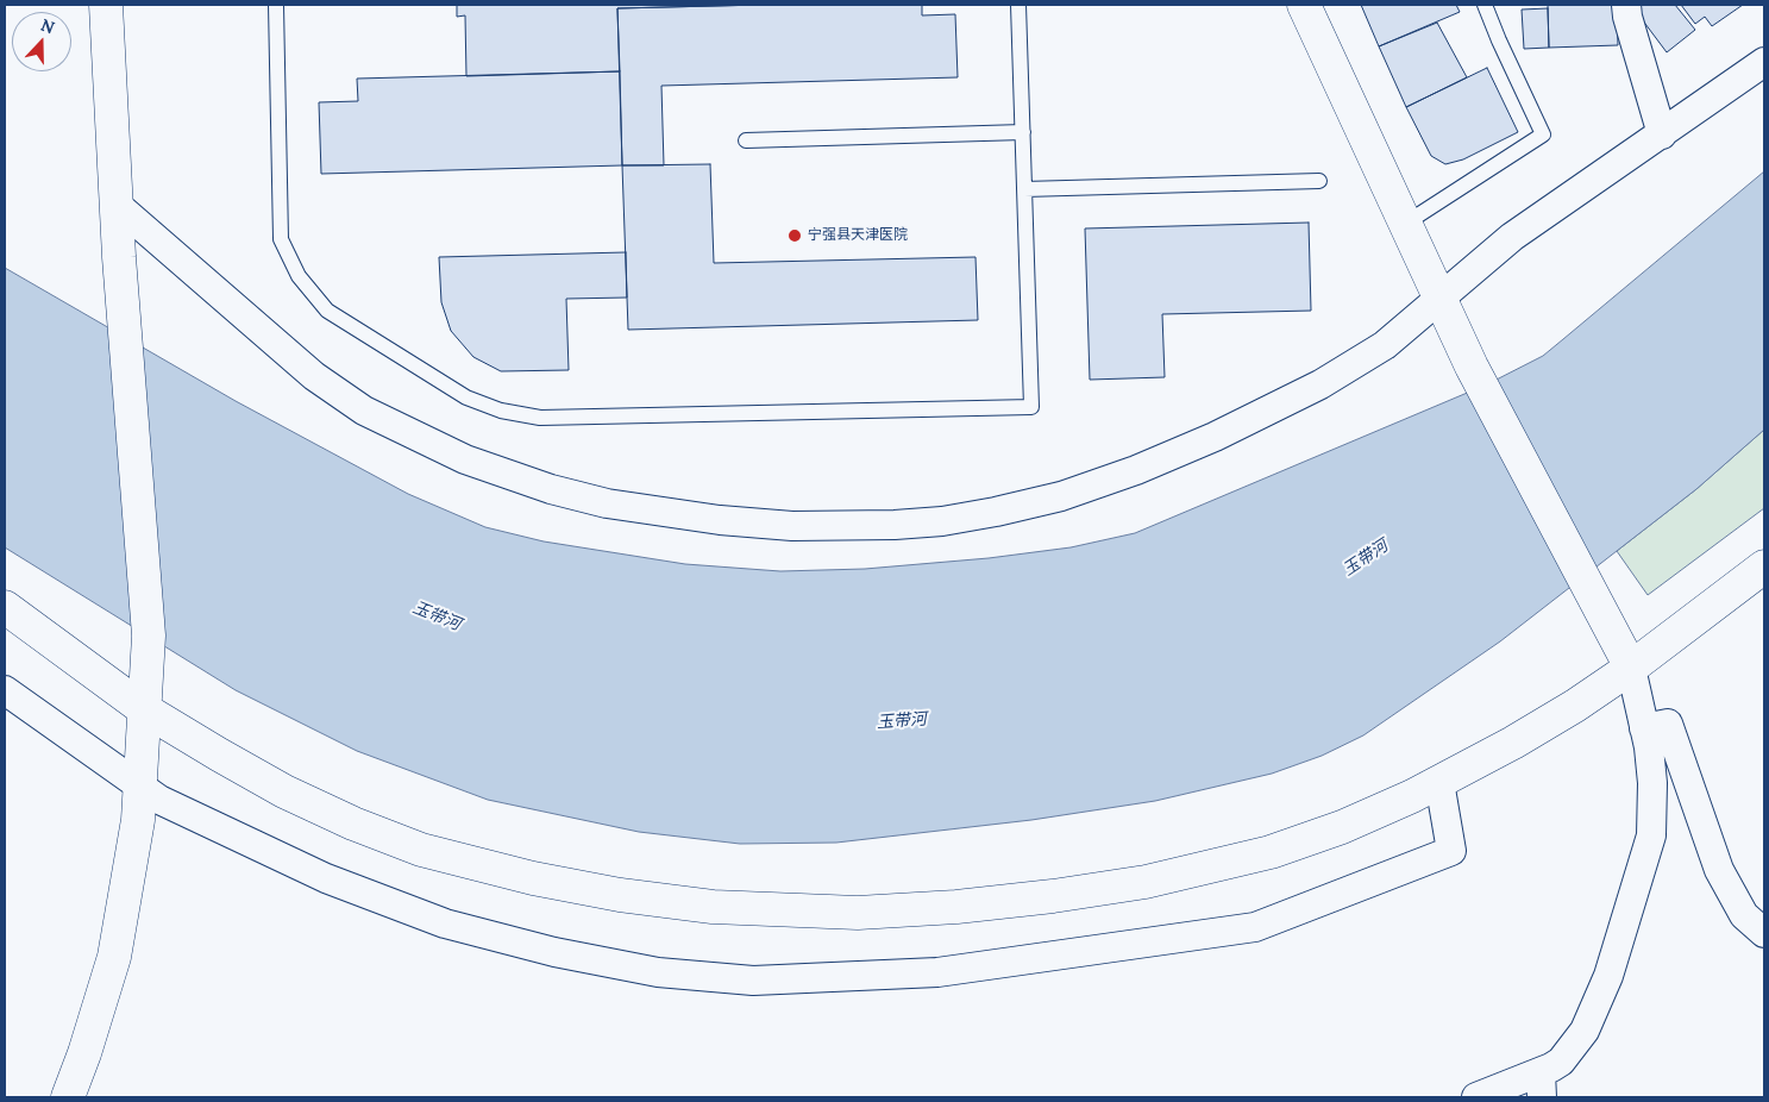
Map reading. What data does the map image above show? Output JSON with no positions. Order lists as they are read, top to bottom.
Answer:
{
  "water": ["玉带河"],
  "places": ["宁强县天津医院"],
  "north": "top"
}
